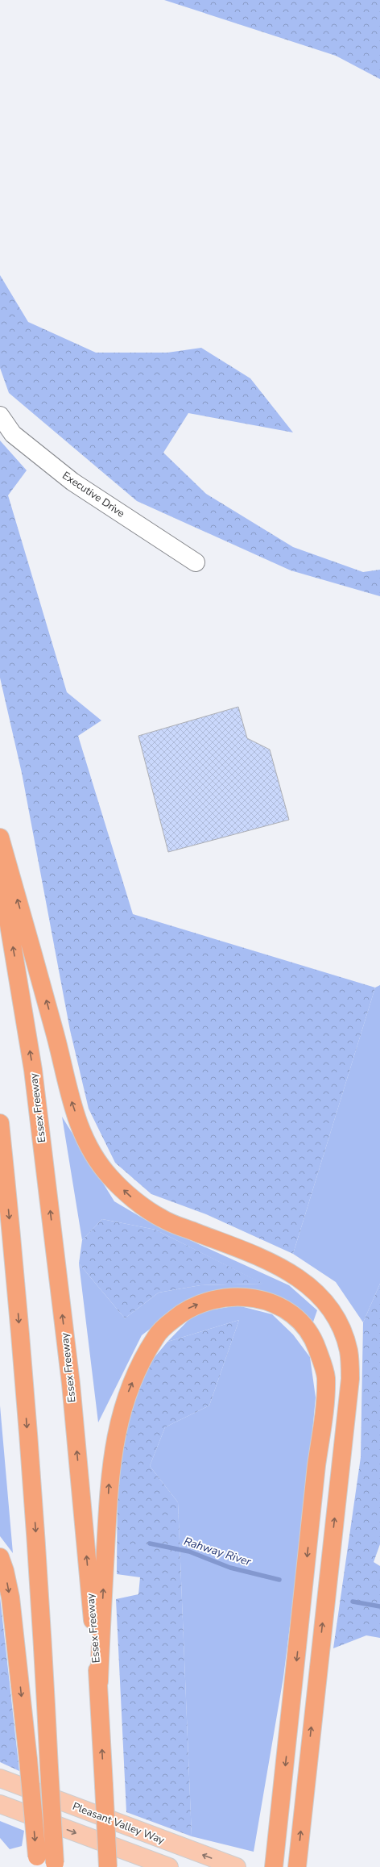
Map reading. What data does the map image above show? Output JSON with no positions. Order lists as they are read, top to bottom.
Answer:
{
  "streets": {
    "highway": ["Essex Freeway"],
    "main road": ["Pleasant Valley Way"],
    "street": ["Executive Drive"]
  },
  "water": ["Rahway River"]
}
